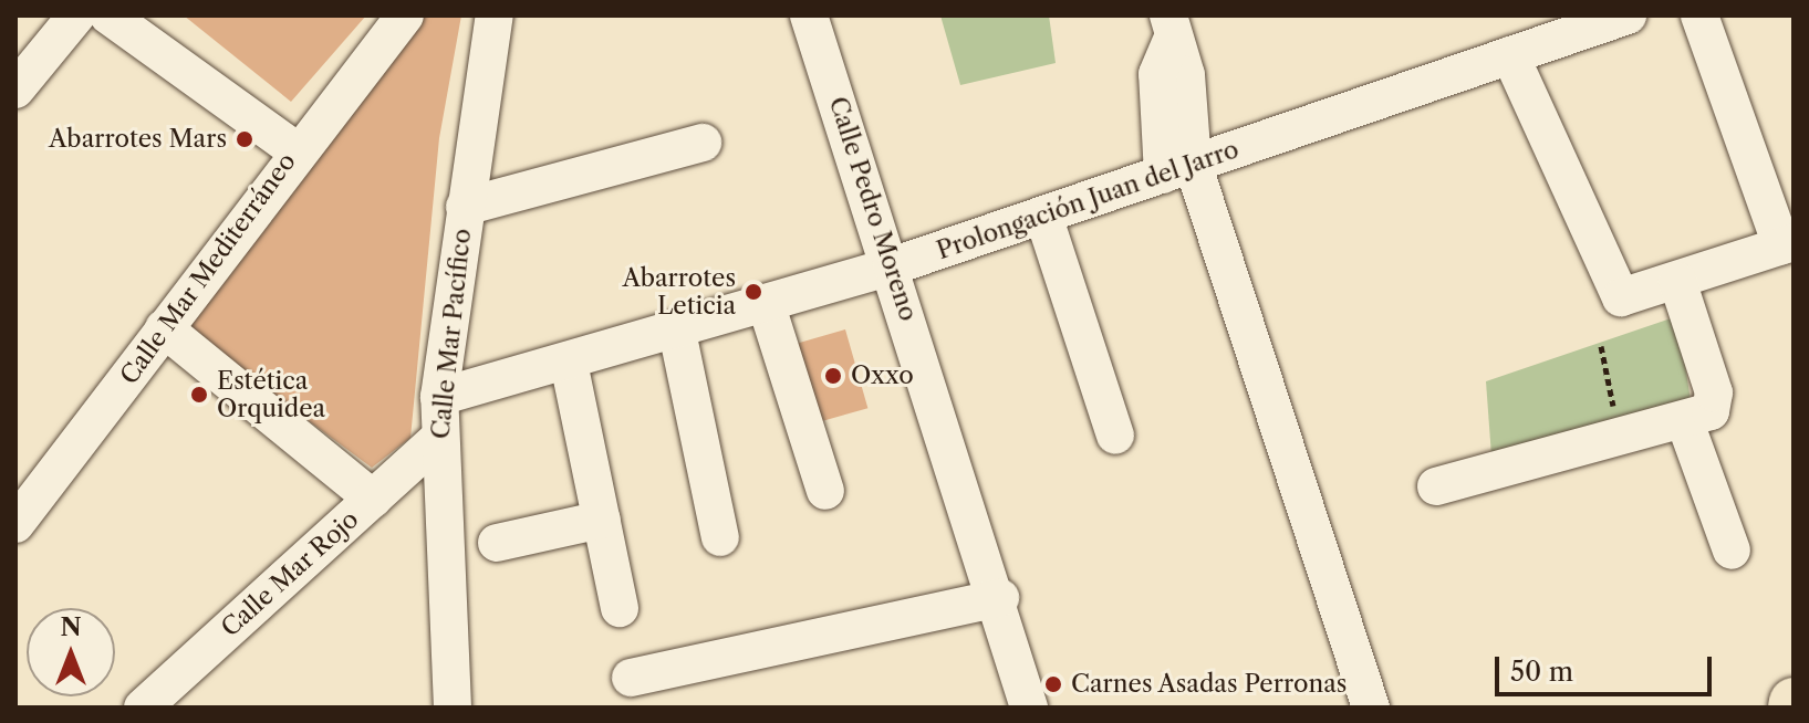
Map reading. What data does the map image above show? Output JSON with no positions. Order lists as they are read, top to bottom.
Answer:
{
  "streets": {
    "street": [
      "Prolongación Juan del Jarro",
      "Calle Pedro Moreno",
      "Calle Mar Mediterráneo",
      "Calle Mar Pacífico",
      "Calle Mar Rojo"
    ]
  },
  "crossings": [
    ["Prolongación Juan del Jarro", "Calle Pedro Moreno"],
    ["Prolongación Juan del Jarro", "Calle Mar Pacífico"],
    ["Calle Mar Pacífico", "Calle Mar Rojo"]
  ],
  "places": [
    "Abarrotes Mars",
    "Abarrotes Leticia",
    "Oxxo",
    "Estética Orquidea",
    "Carnes Asadas Perronas"
  ],
  "scale_bar": "50 m",
  "north": "top"
}
